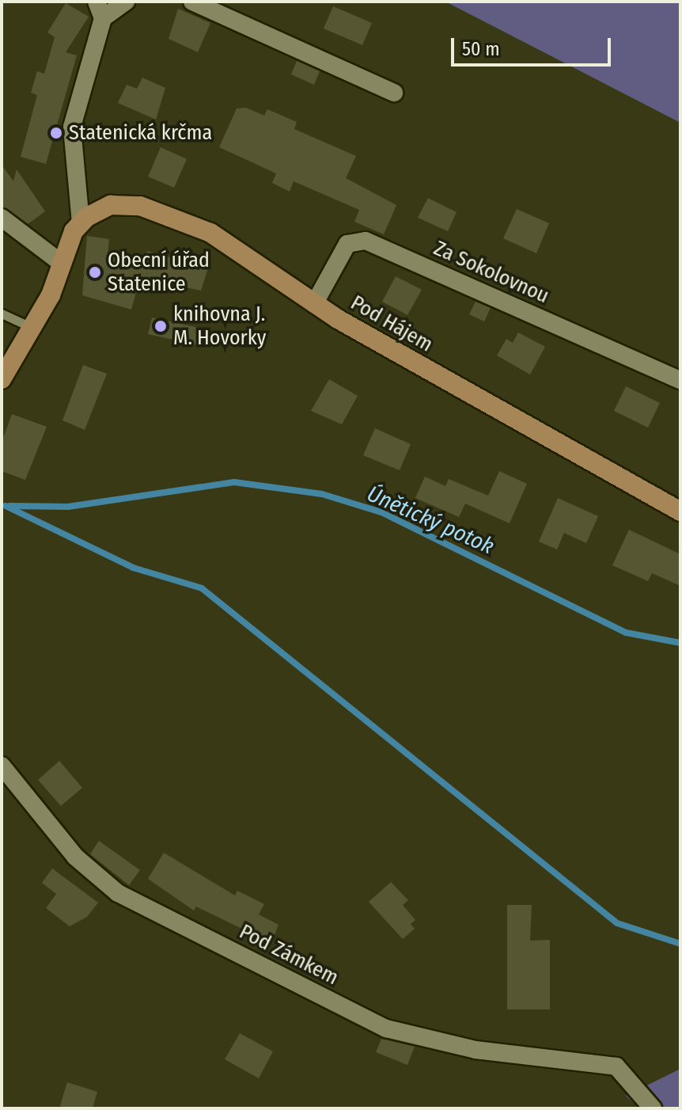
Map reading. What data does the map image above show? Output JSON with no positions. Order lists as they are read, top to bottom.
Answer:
{
  "streets": {
    "street": ["Za Sokolovnou", "Pod Hájem", "Pod Zámkem"]
  },
  "crossings": [
    ["Za Sokolovnou", "Pod Hájem"]
  ],
  "water": ["Únětický potok"],
  "places": ["Statenická krčma", "Obecní úřad Statenice", "knihovna J. M. Hovorky"],
  "scale_bar": "50 m"
}
